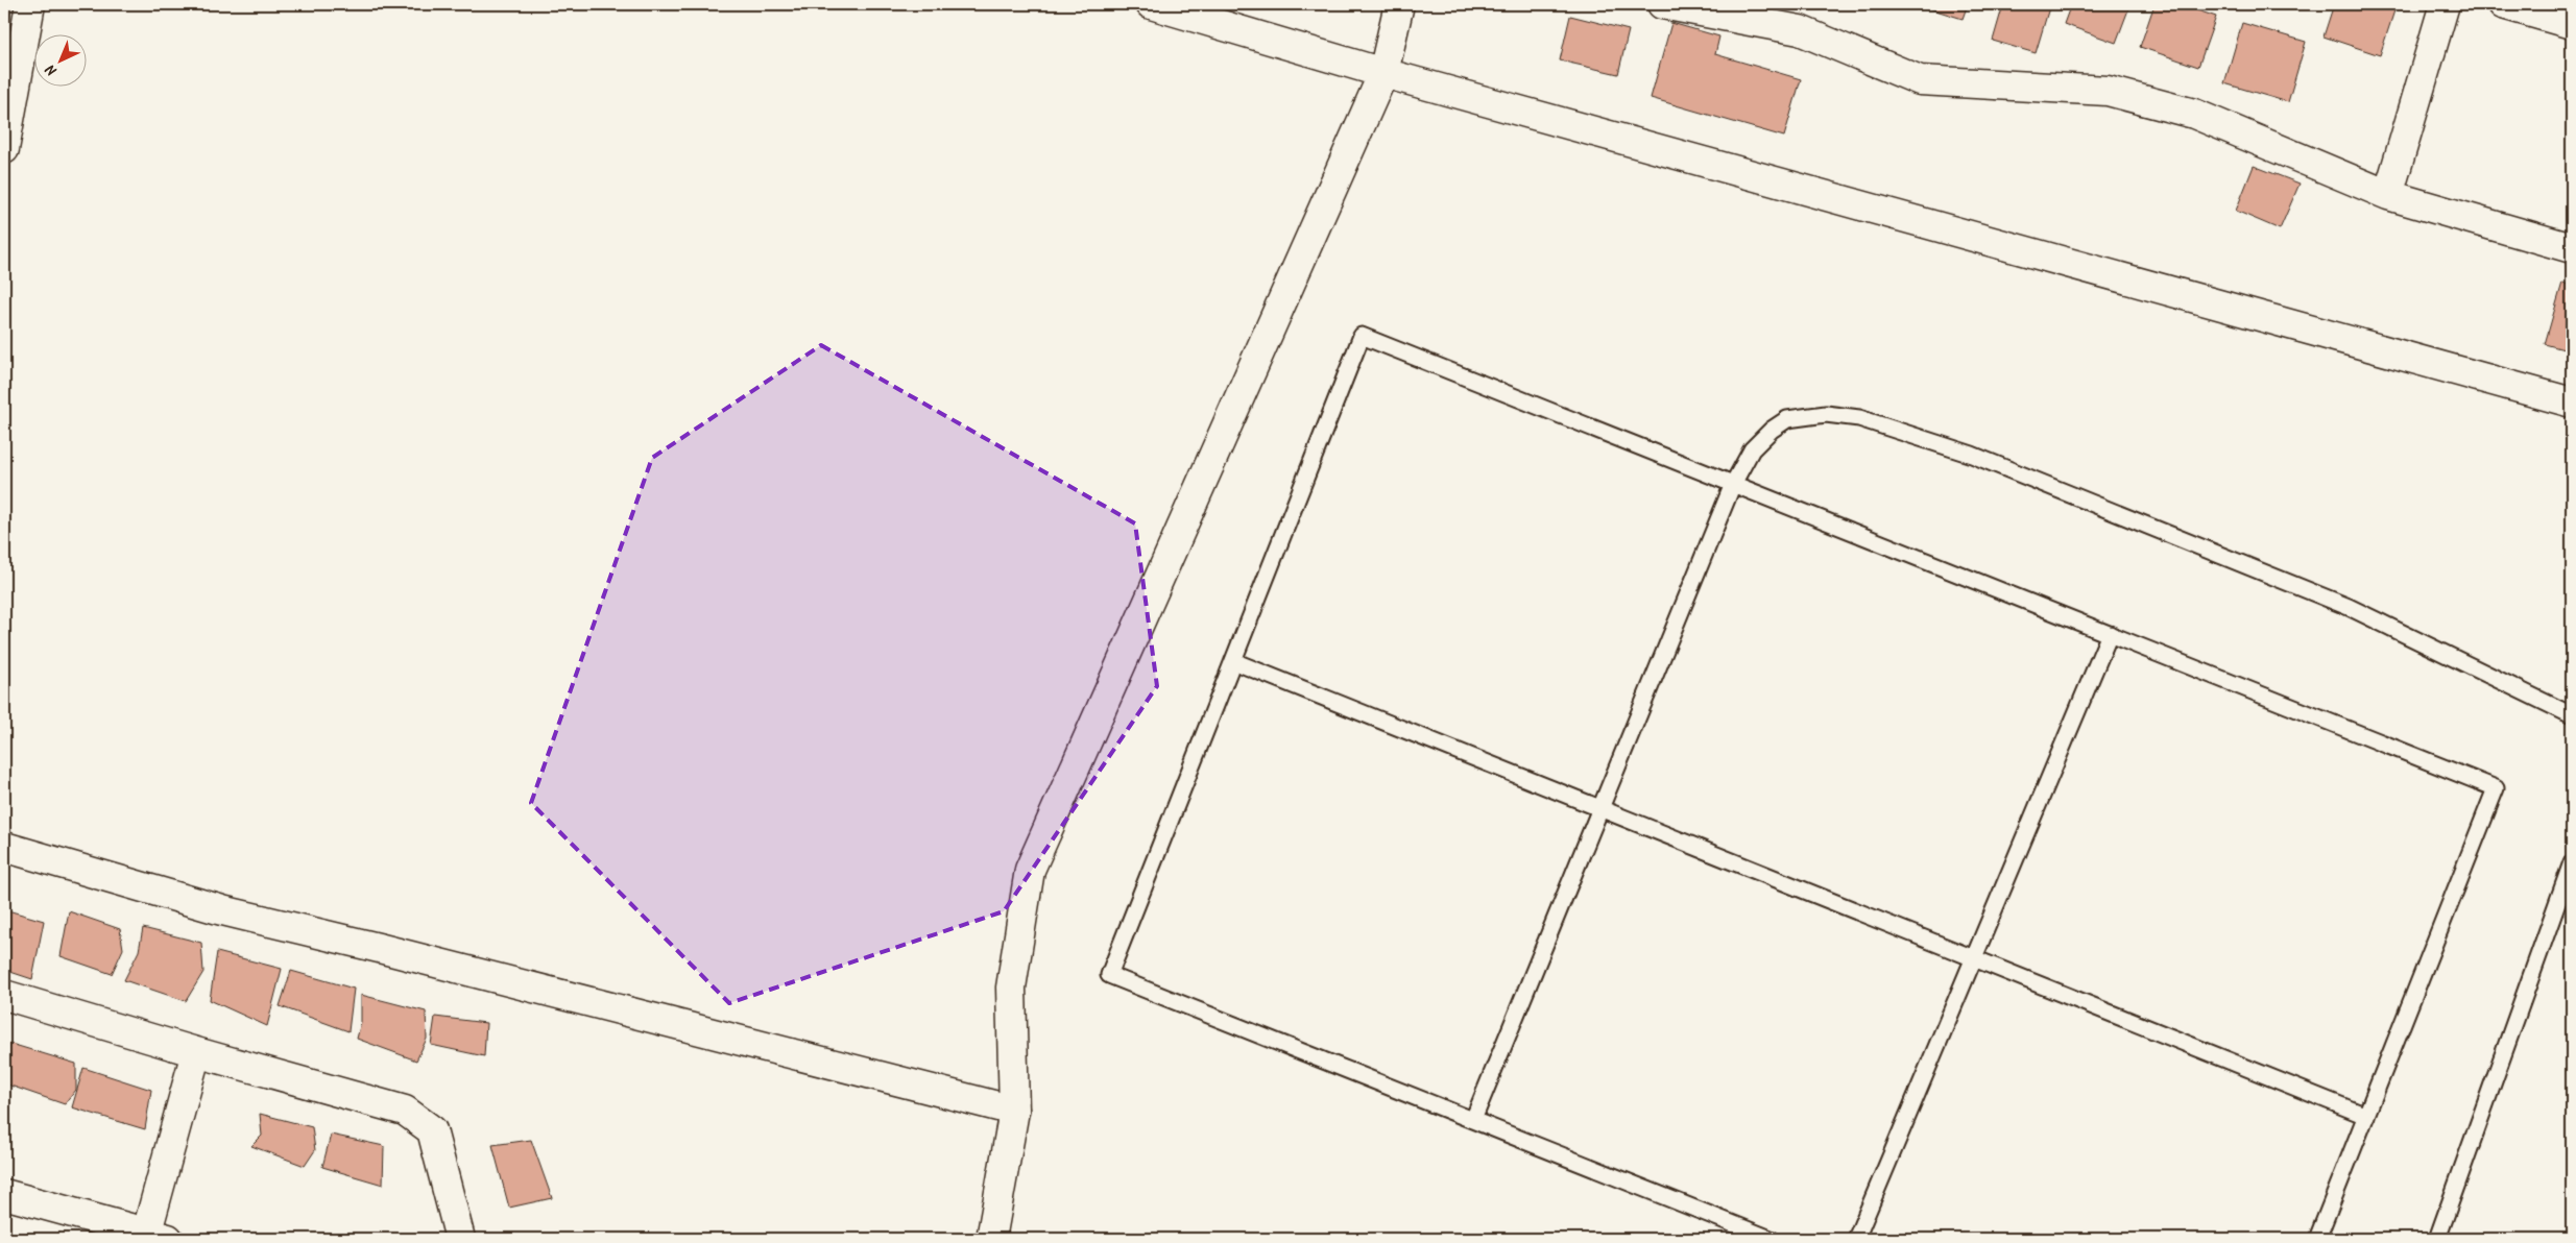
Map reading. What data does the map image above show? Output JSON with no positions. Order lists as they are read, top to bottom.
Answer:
{
  "north": "bottom left"
}
